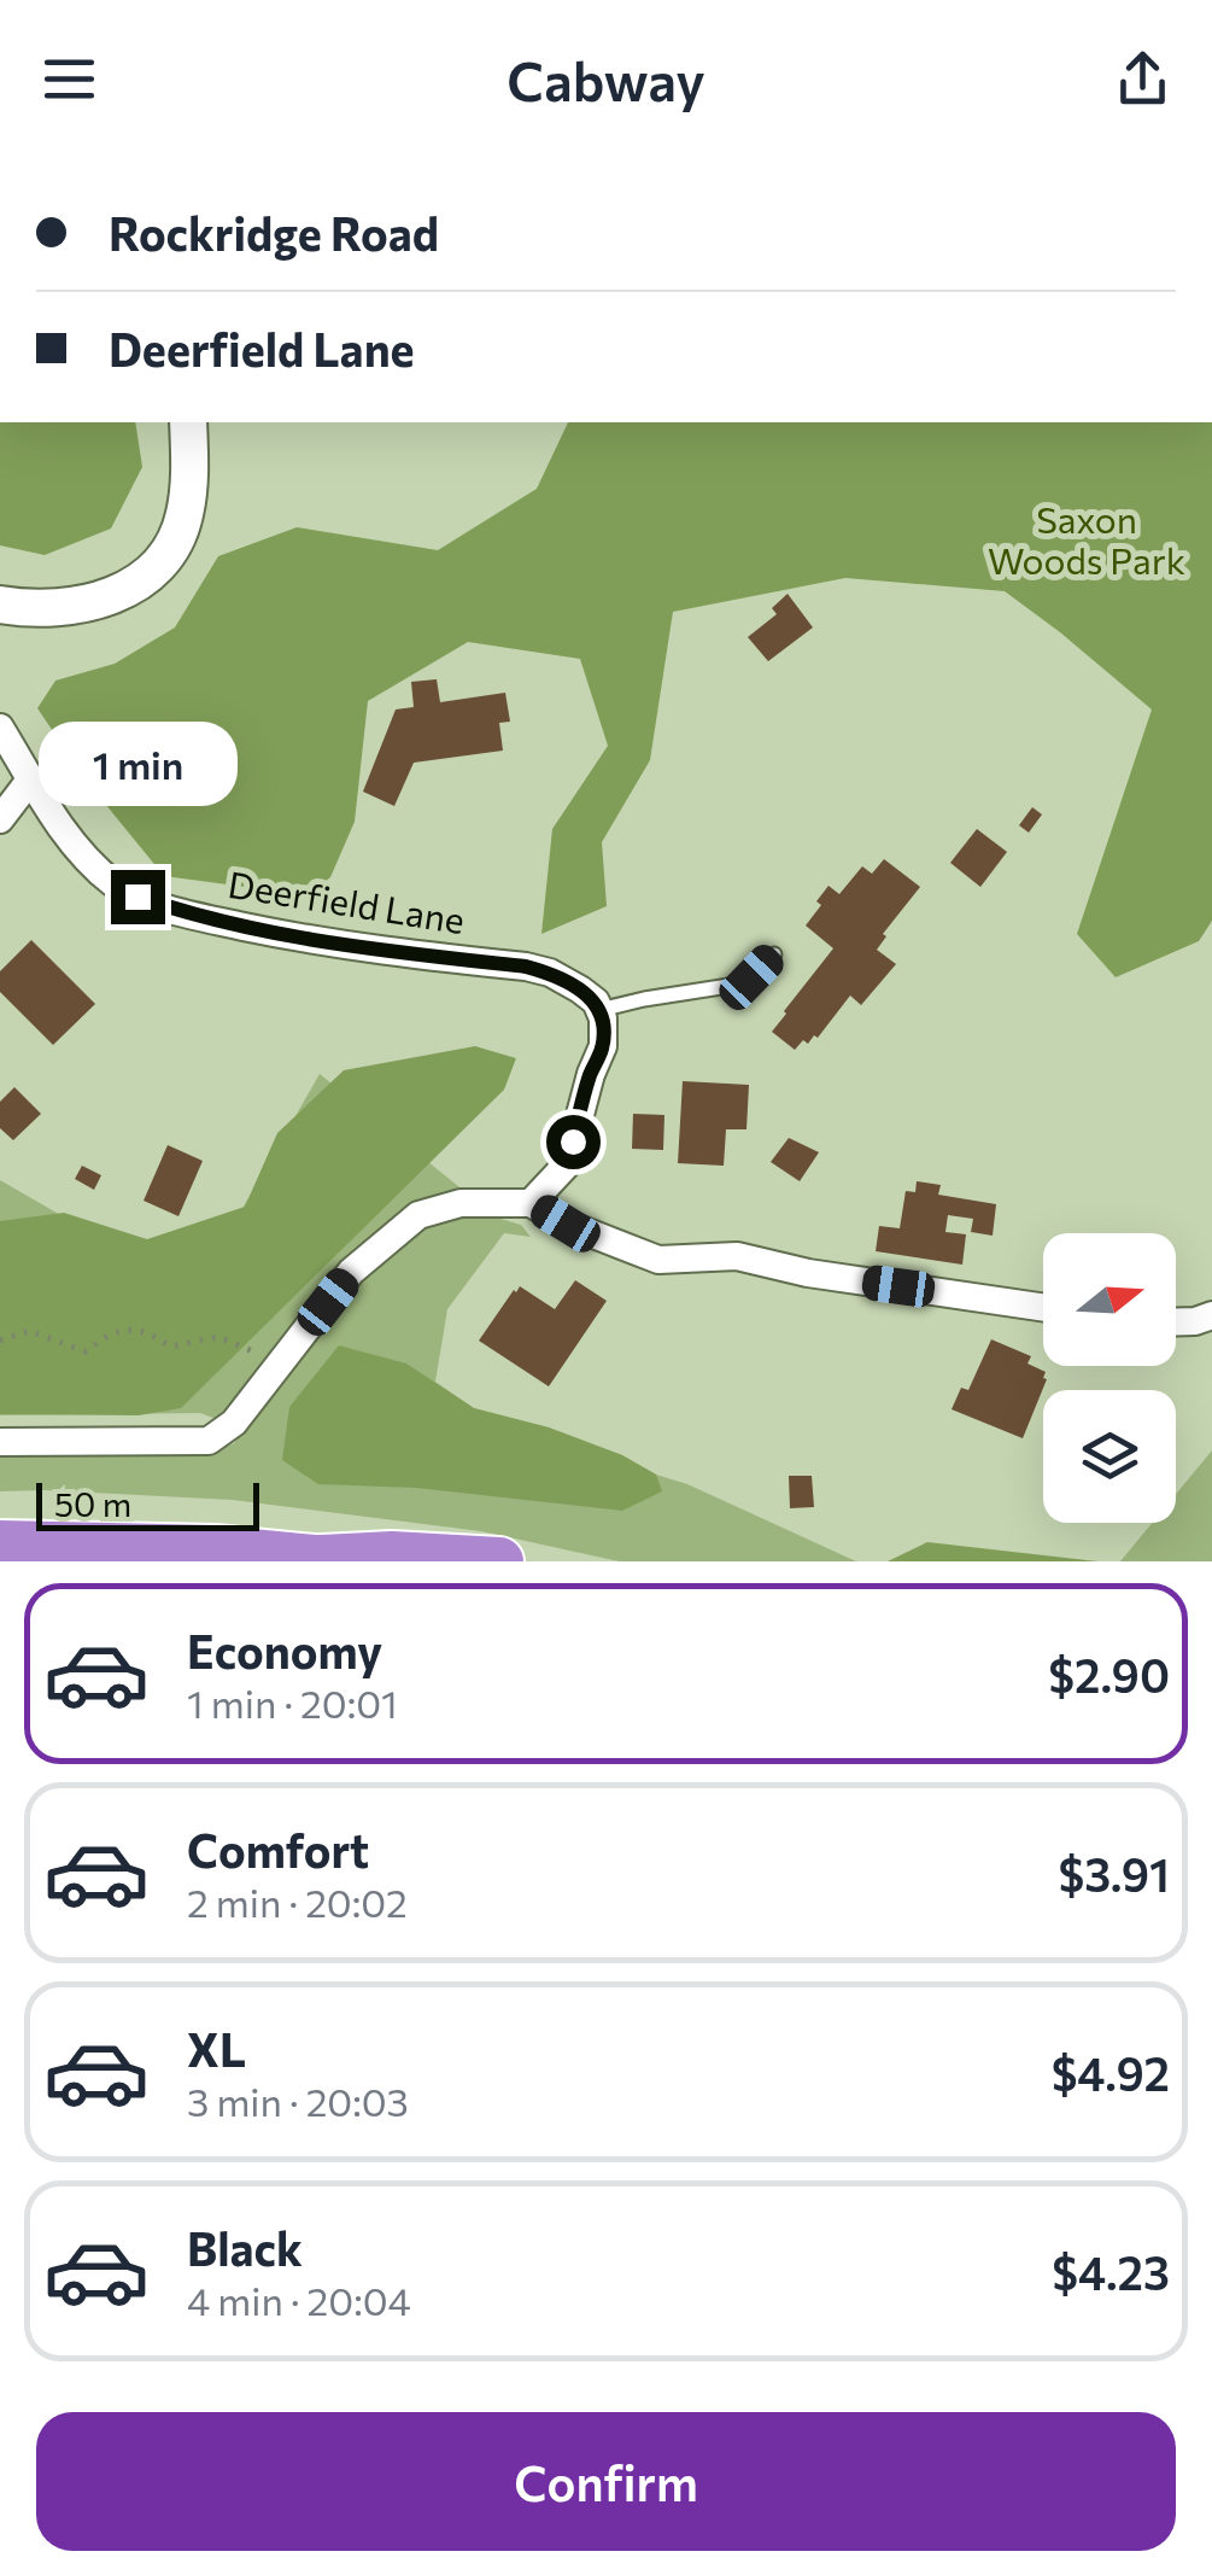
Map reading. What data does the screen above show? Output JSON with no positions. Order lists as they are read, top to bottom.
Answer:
{
  "streets": {
    "street": ["Deerfield Lane"]
  },
  "parks": ["Saxon Woods Park"],
  "scale_bar": "50 m",
  "north": "right",
  "page": {
    "header": "Cabway",
    "banner": ["Rockridge Road", "Deerfield Lane"],
    "bubble": "1 min",
    "scale": "50 m",
    "list": [
      {
        "name": "Economy",
        "note": "1 min · 20:01",
        "value": "$2.90"
      },
      {
        "name": "Comfort",
        "note": "2 min · 20:02",
        "value": "$3.91"
      },
      {
        "name": "XL",
        "note": "3 min · 20:03",
        "value": "$4.92"
      },
      {
        "name": "Black",
        "note": "4 min · 20:04",
        "value": "$4.23"
      }
    ],
    "buttons": "Confirm"
  }
}
